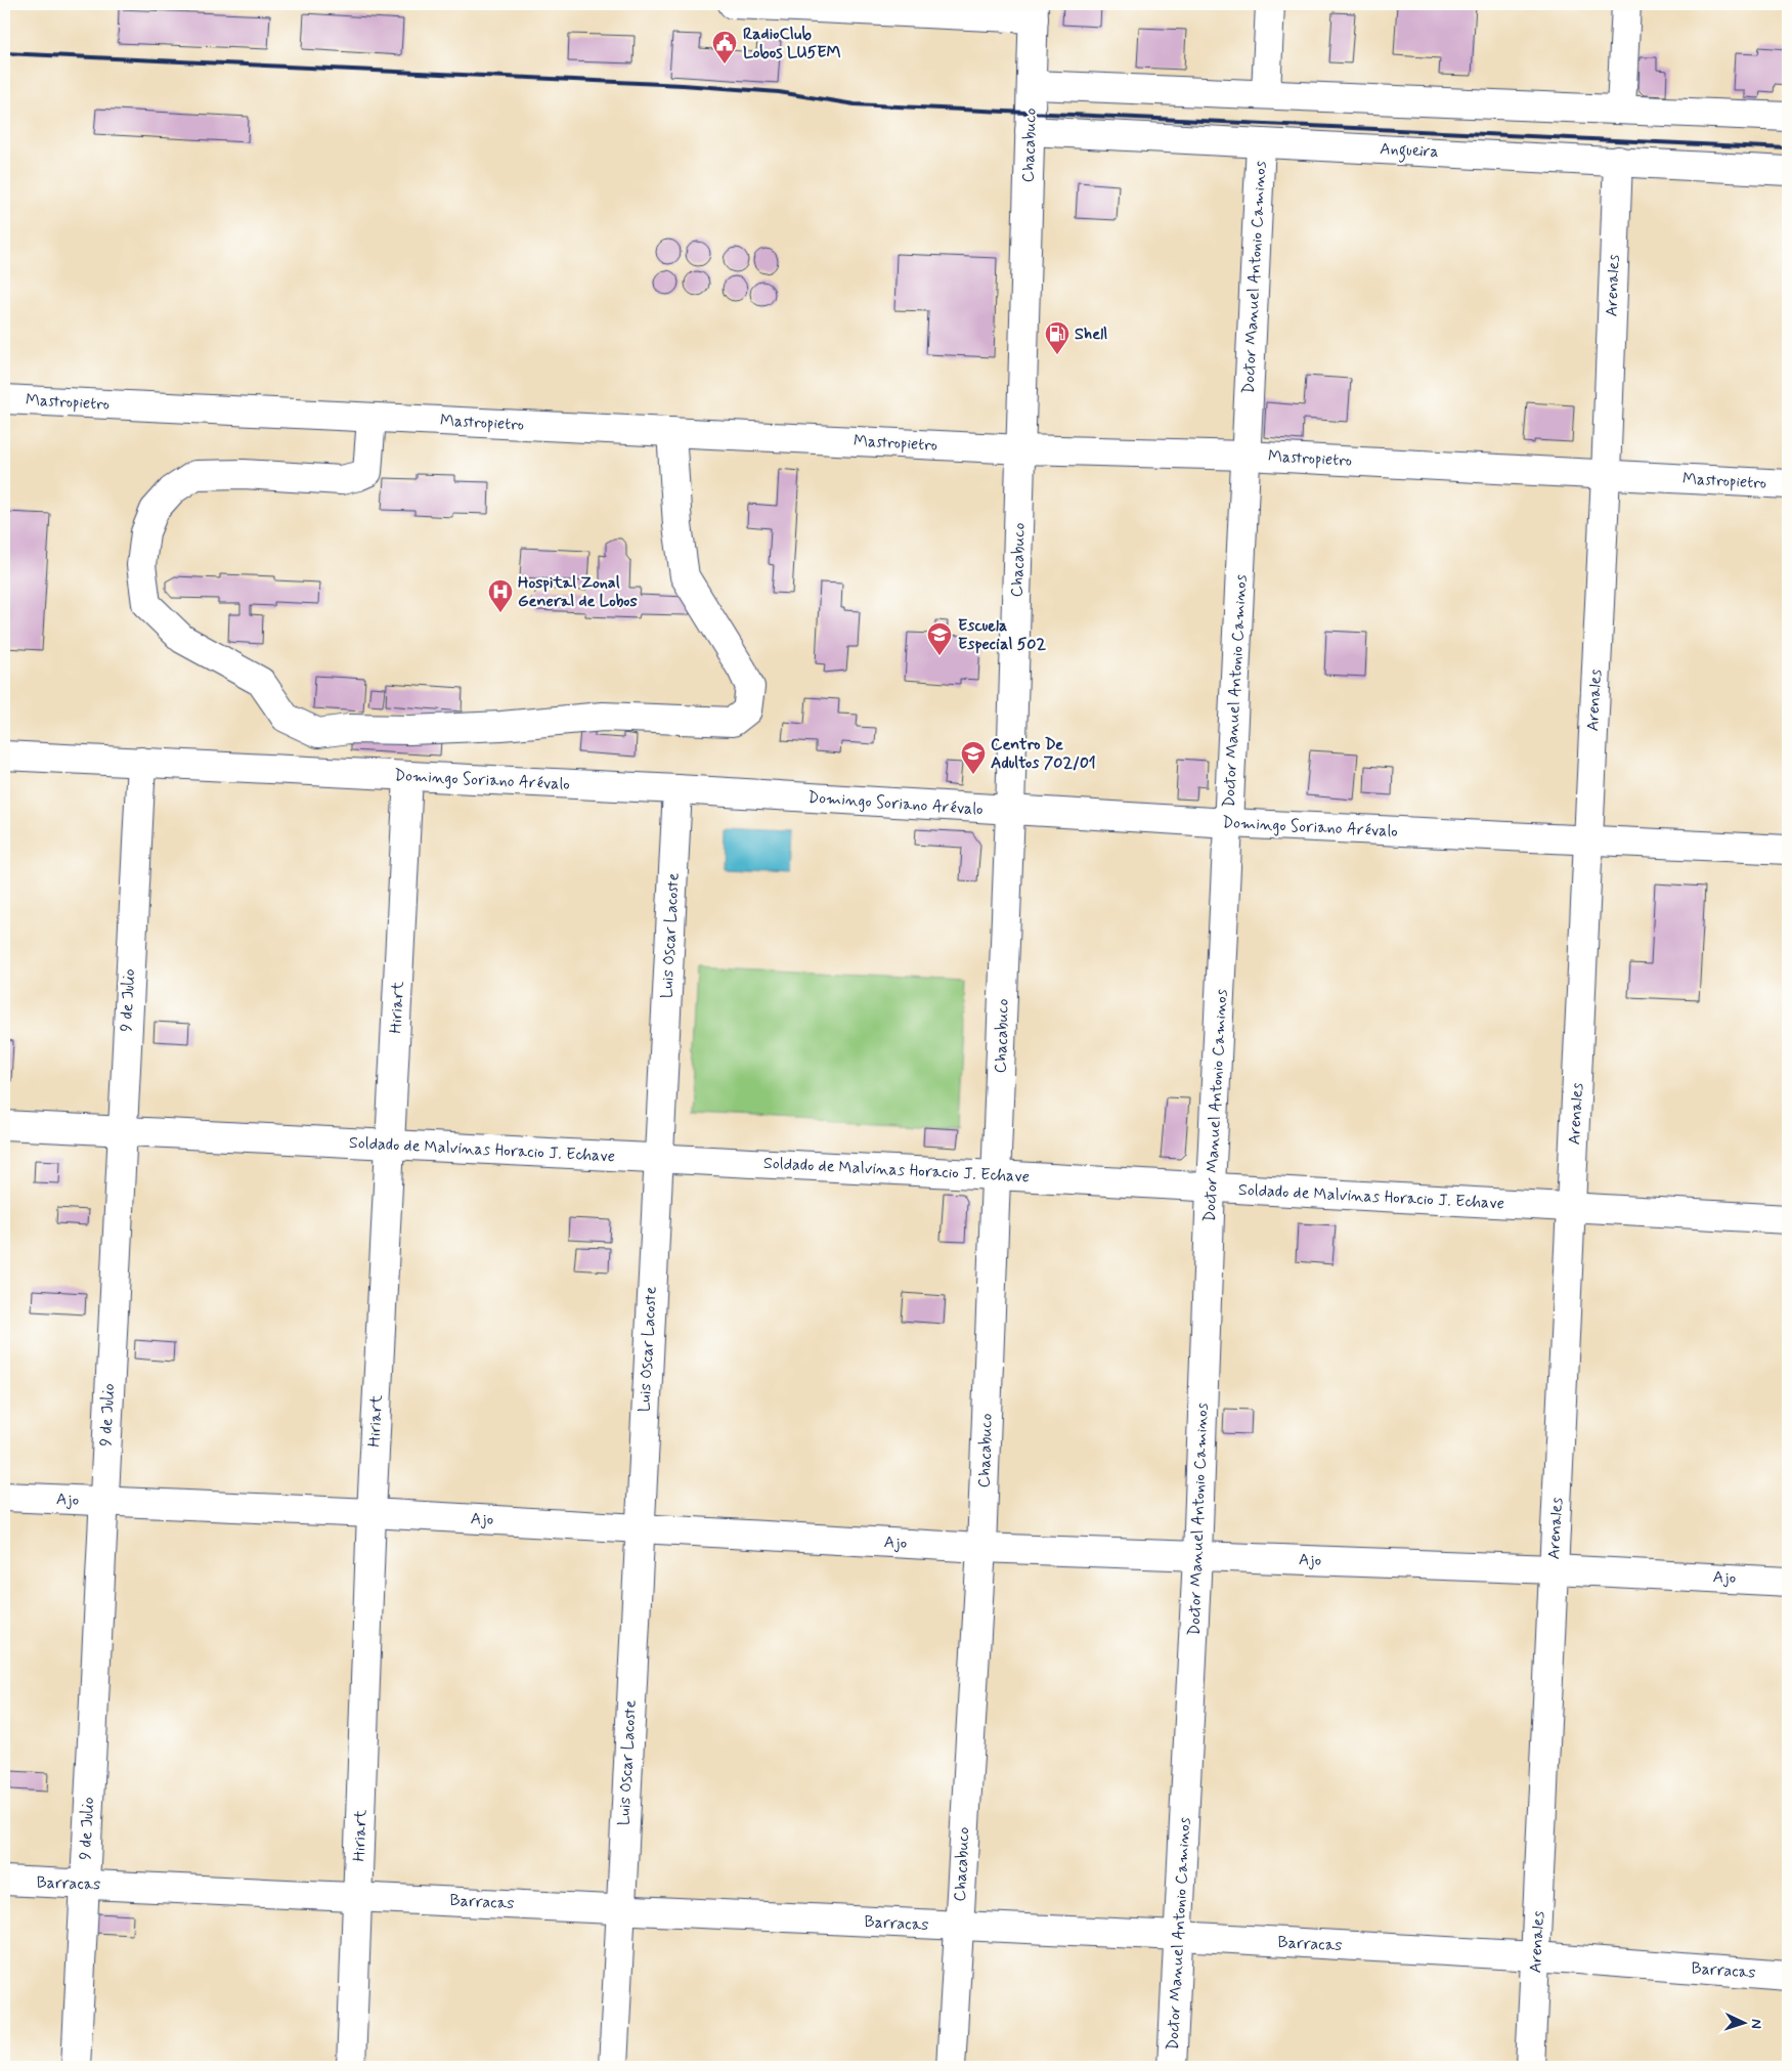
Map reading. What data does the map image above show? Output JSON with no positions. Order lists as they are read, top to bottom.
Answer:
{
  "streets": {
    "street": [
      "Chacabuco",
      "Angueira",
      "Doctor Manuel Antonio Caminos",
      "Arenales",
      "Mastropietro",
      "Domingo Soriano Arévalo",
      "Luis Oscar Lacoste",
      "9 de Julio",
      "Hiriart",
      "Soldado de Malvinas Horacio J. Echave",
      "Ajo",
      "Barracas"
    ]
  },
  "crossings": [
    ["Chacabuco", "Angueira"],
    ["Chacabuco", "Mastropietro"],
    ["Chacabuco", "Domingo Soriano Arévalo"],
    ["Chacabuco", "Soldado de Malvinas Horacio J. Echave"],
    ["Chacabuco", "Ajo"],
    ["Chacabuco", "Barracas"],
    ["Angueira", "Doctor Manuel Antonio Caminos"],
    ["Angueira", "Arenales"],
    ["Doctor Manuel Antonio Caminos", "Mastropietro"],
    ["Doctor Manuel Antonio Caminos", "Domingo Soriano Arévalo"],
    ["Doctor Manuel Antonio Caminos", "Soldado de Malvinas Horacio J. Echave"],
    ["Doctor Manuel Antonio Caminos", "Ajo"],
    ["Doctor Manuel Antonio Caminos", "Barracas"],
    ["Arenales", "Mastropietro"],
    ["Arenales", "Domingo Soriano Arévalo"],
    ["Arenales", "Soldado de Malvinas Horacio J. Echave"],
    ["Arenales", "Ajo"],
    ["Arenales", "Barracas"],
    ["Domingo Soriano Arévalo", "Luis Oscar Lacoste"],
    ["Domingo Soriano Arévalo", "9 de Julio"],
    ["Domingo Soriano Arévalo", "Hiriart"],
    ["Luis Oscar Lacoste", "Soldado de Malvinas Horacio J. Echave"],
    ["Luis Oscar Lacoste", "Ajo"],
    ["Luis Oscar Lacoste", "Barracas"],
    ["9 de Julio", "Soldado de Malvinas Horacio J. Echave"],
    ["9 de Julio", "Ajo"],
    ["9 de Julio", "Barracas"],
    ["Hiriart", "Soldado de Malvinas Horacio J. Echave"],
    ["Hiriart", "Ajo"],
    ["Hiriart", "Barracas"]
  ],
  "places": {
    "public building": ["RadioClub Lobos LU5EM"],
    "fuel station": ["Shell"],
    "hospital": ["Hospital Zonal General de Lobos"],
    "school or university": ["Escuela Especial 502", "Centro De Adultos 702/01"]
  },
  "north": "right"
}
